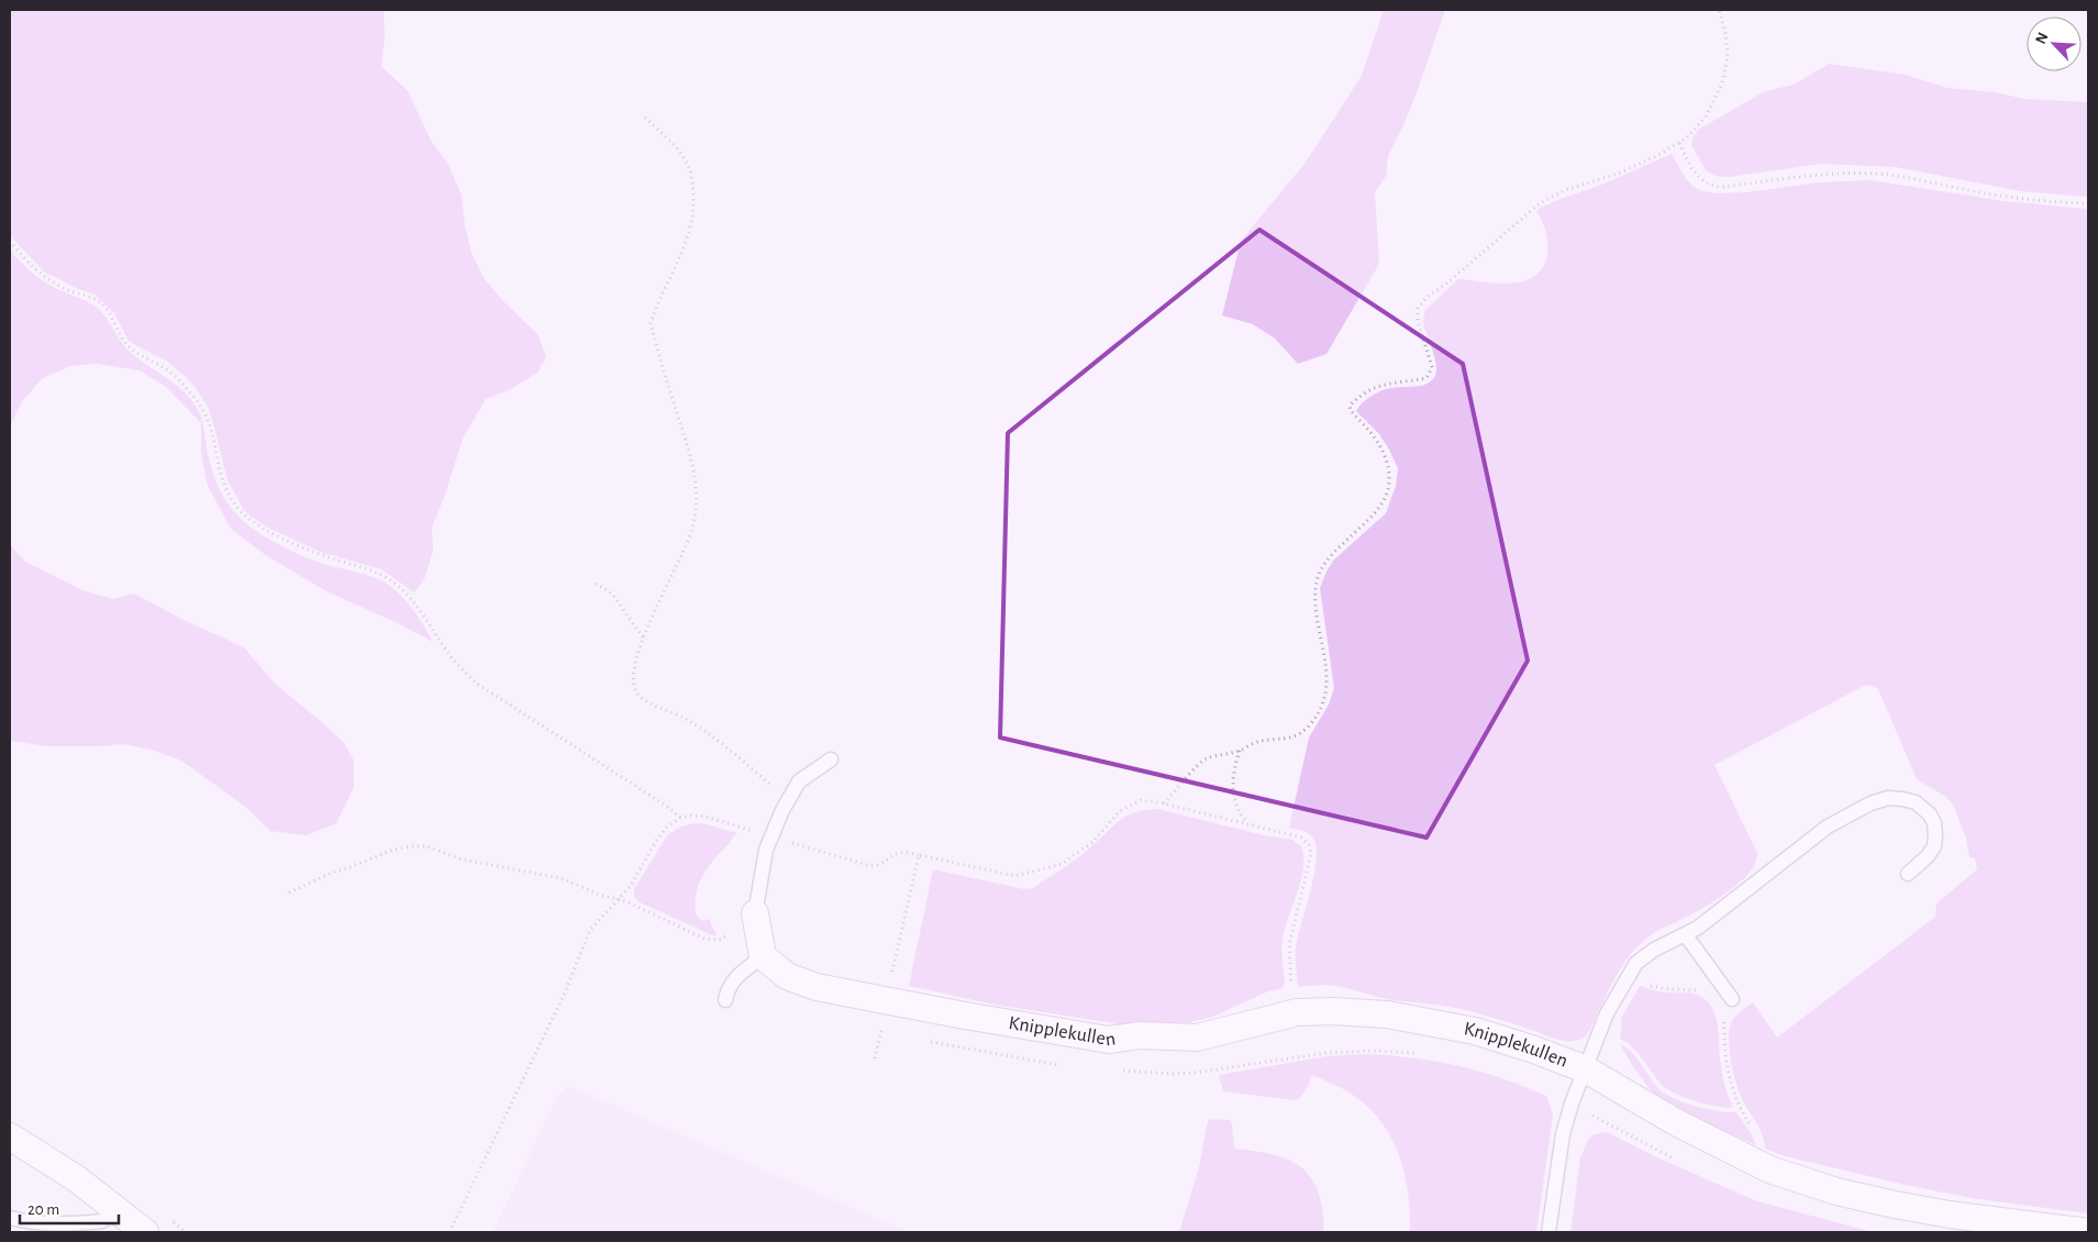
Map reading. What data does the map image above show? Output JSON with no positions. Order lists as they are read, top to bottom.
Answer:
{
  "streets": {
    "street": ["Knipplekullen"]
  },
  "scale_bar": "20 m",
  "north": "top left"
}
